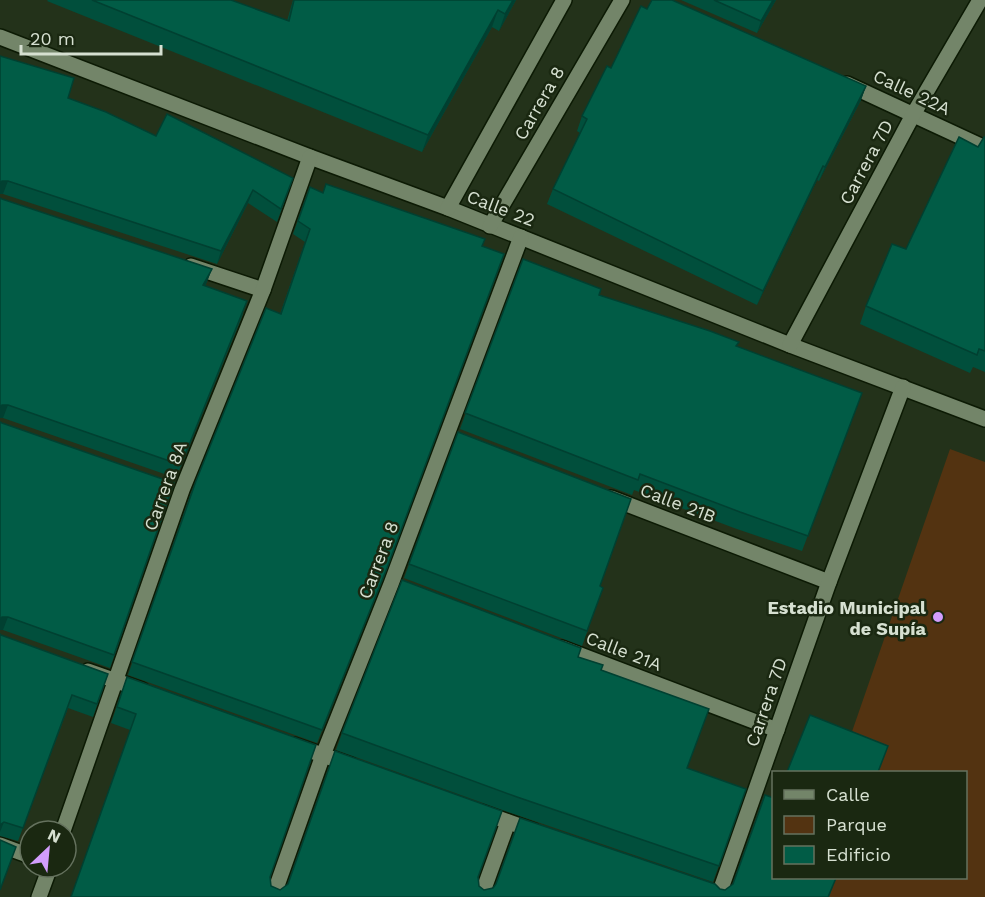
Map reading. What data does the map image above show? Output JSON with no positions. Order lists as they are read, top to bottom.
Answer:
{
  "streets": {
    "street": [
      "Calle 22A",
      "Carrera 8",
      "Carrera 7D",
      "Calle 22",
      "Carrera 8A",
      "Calle 21B",
      "Calle 21A"
    ]
  },
  "crossings": [
    ["Calle 22A", "Carrera 7D"],
    ["Carrera 8", "Calle 22"],
    ["Carrera 7D", "Calle 22"],
    ["Carrera 7D", "Calle 21B"],
    ["Carrera 7D", "Calle 21A"],
    ["Calle 22", "Carrera 8A"]
  ],
  "places": ["Estadio Municipal de Supía"],
  "legend": ["Calle", "Parque", "Edificio"],
  "scale_bar": "20 m",
  "north": "top right"
}
